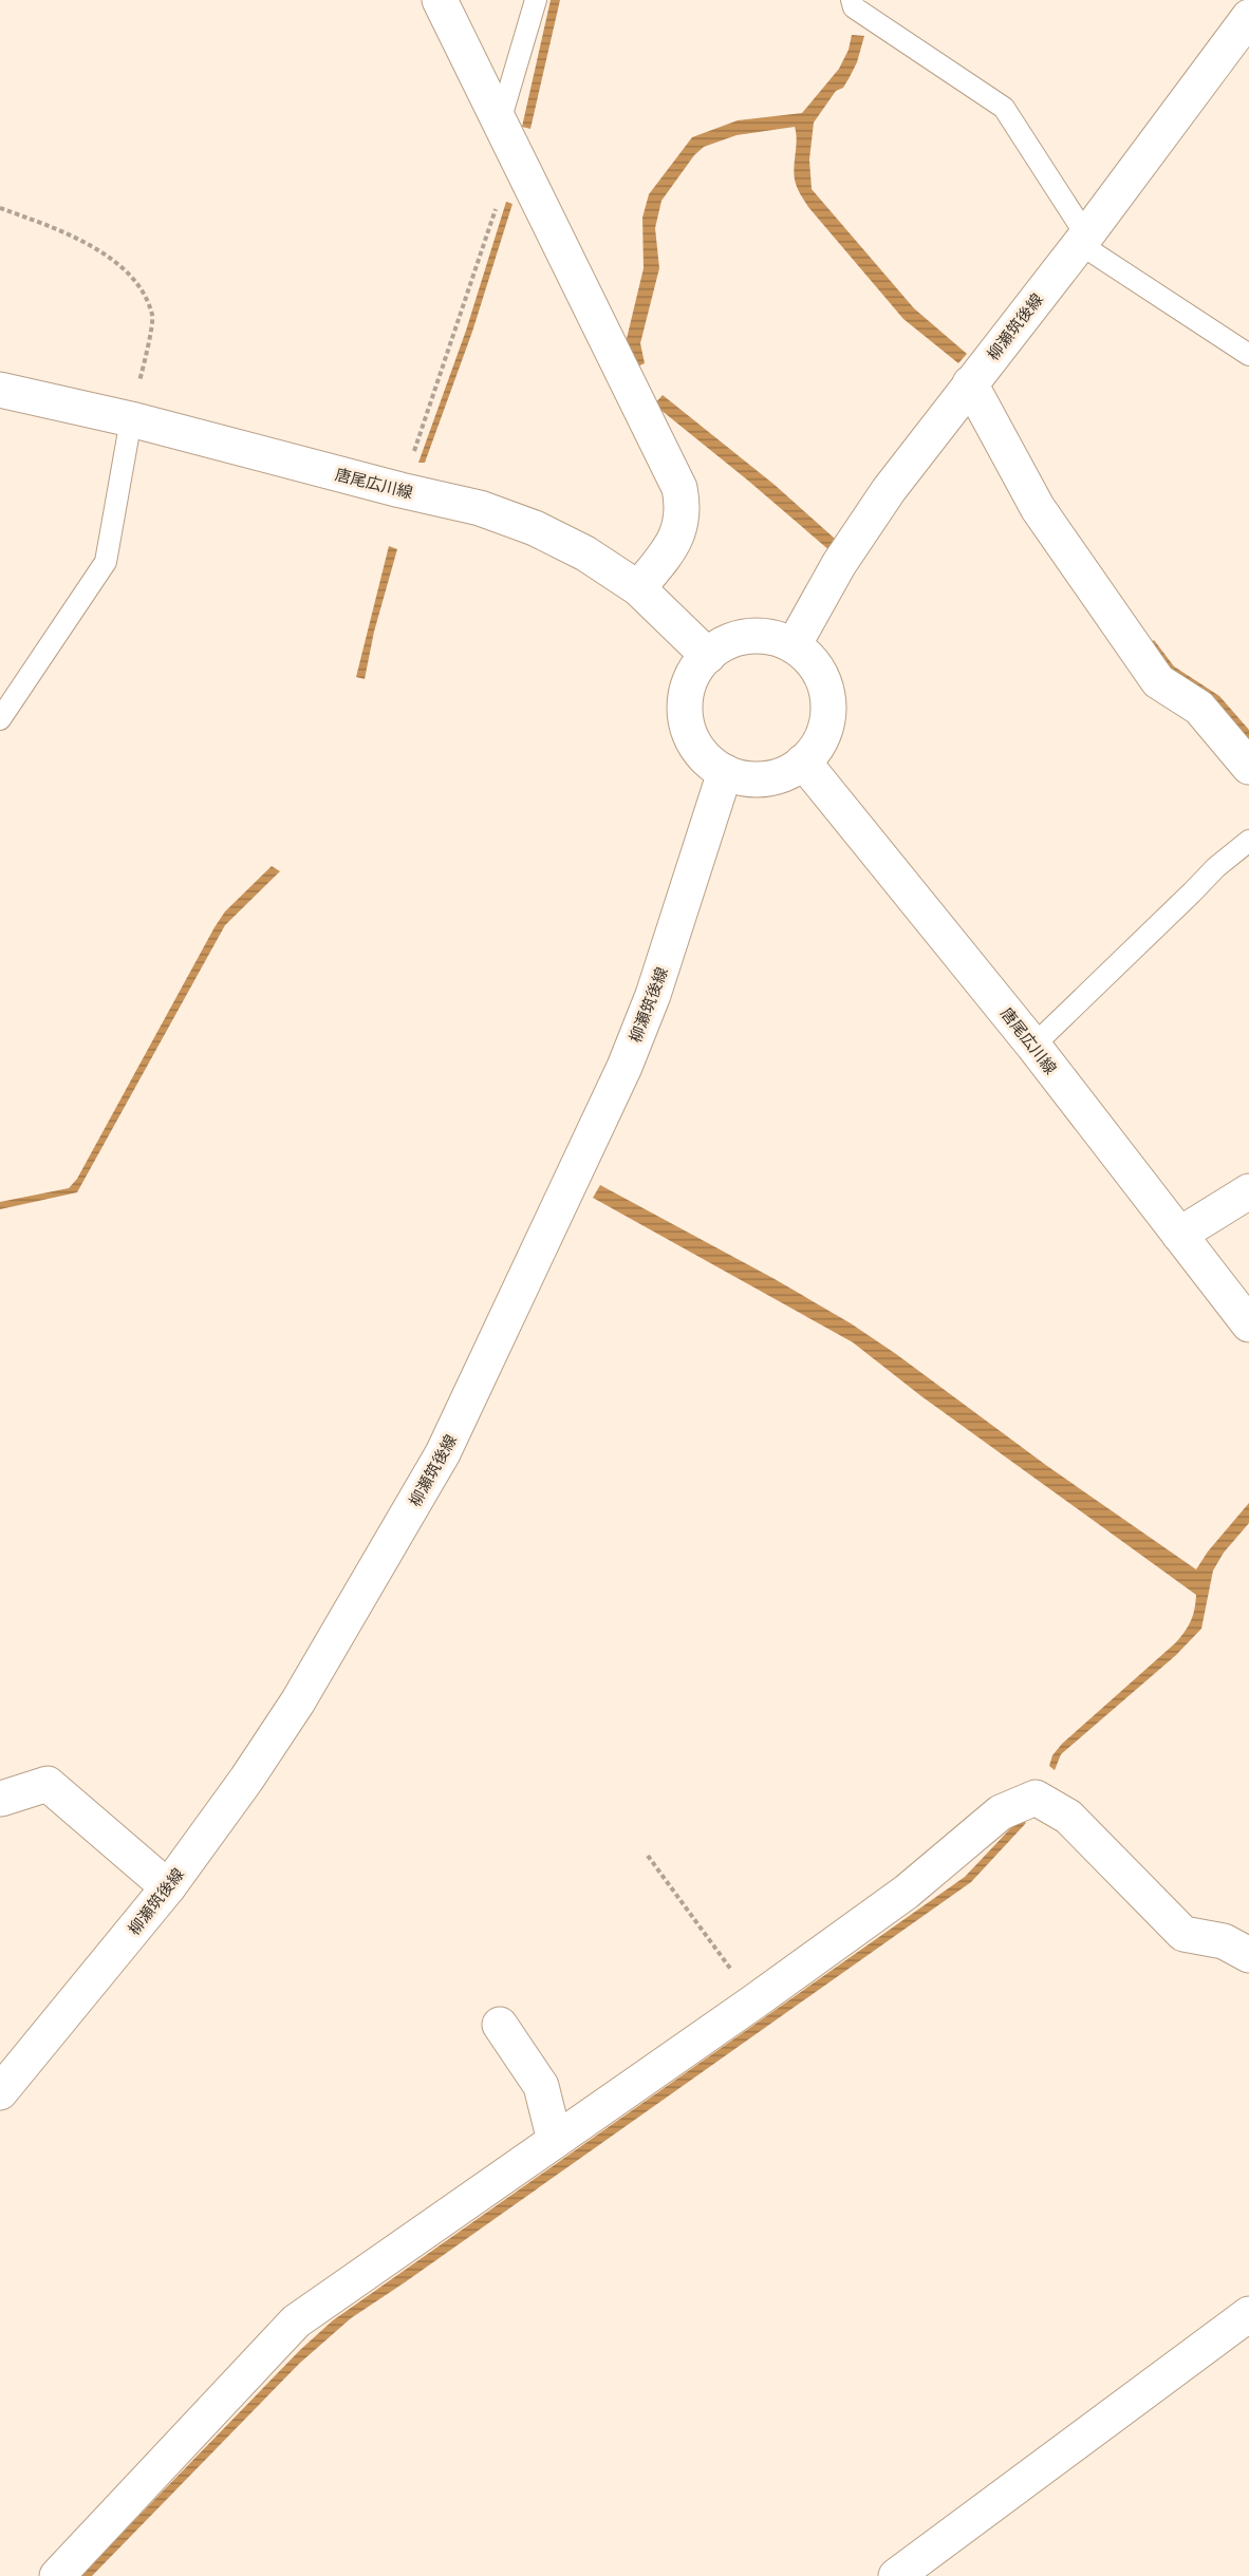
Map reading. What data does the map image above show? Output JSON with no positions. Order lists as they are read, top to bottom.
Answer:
{
  "streets": {
    "main road": ["柳瀬筑後線", "唐尾広川線"]
  },
  "crossings": [
    ["柳瀬筑後線", "唐尾広川線"]
  ]
}
